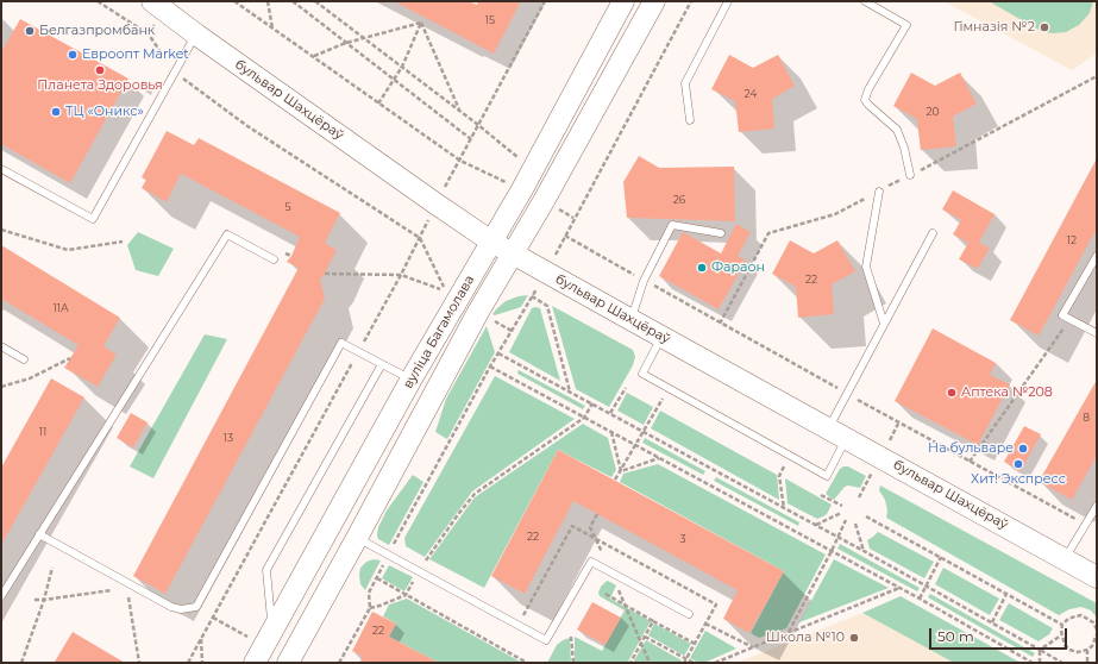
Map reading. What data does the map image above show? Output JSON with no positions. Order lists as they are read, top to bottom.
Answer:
{
  "streets": {
    "main road": ["бульвар Шахцёраў", "вуліца Багамолава"]
  },
  "crossings": [
    ["бульвар Шахцёраў", "вуліца Багамолава"]
  ],
  "places": [
    "Гімназія №2",
    "Белгазпромбанк",
    "Евроопт Market",
    "Планета Здоровья",
    "ТЦ «Оникс»",
    "Фараон",
    "Аптека №208",
    "На бульваре",
    "Хит! Экспресс",
    "Школа №10"
  ],
  "house_numbers": [
    "15",
    "24",
    "20",
    "26",
    "5",
    "12",
    "22",
    "11А",
    "8",
    "11",
    "13",
    "22",
    "3",
    "22"
  ],
  "scale_bar": "50 m"
}
